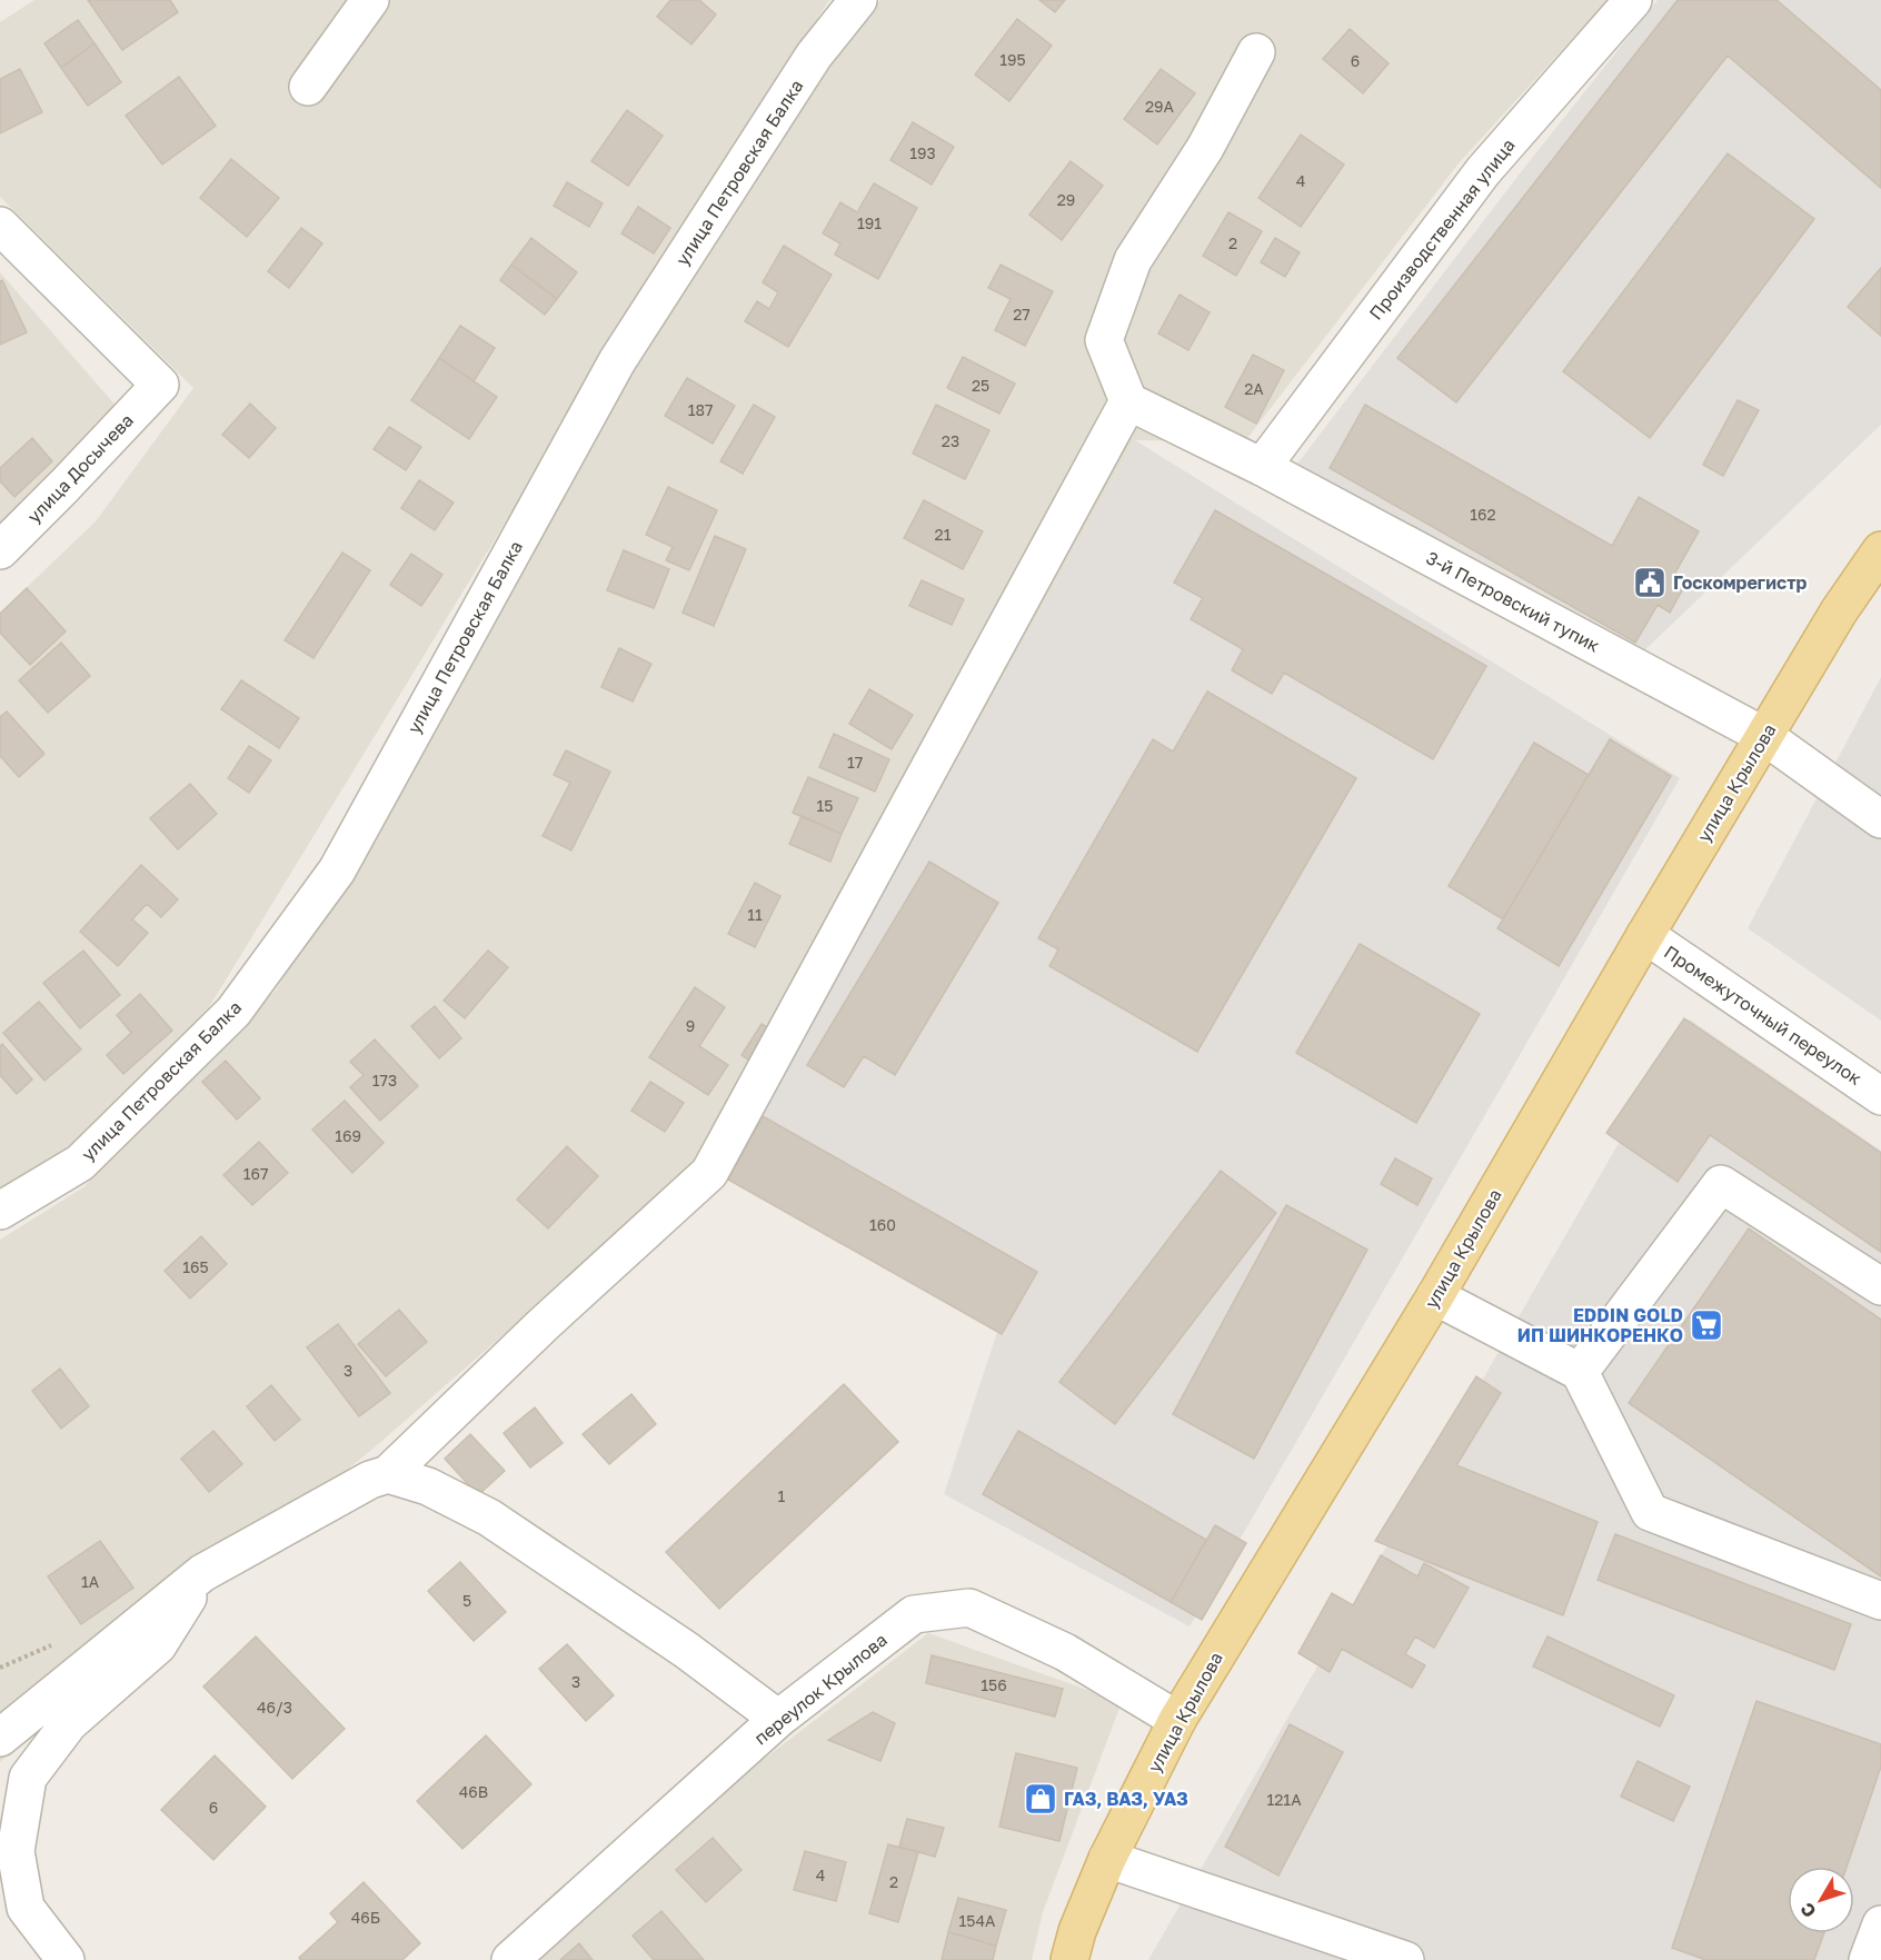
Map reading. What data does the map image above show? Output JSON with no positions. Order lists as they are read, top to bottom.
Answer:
{
  "streets": {
    "main road": ["улица Крылова"],
    "street": [
      "улица Петровская Балка",
      "Производственная улица",
      "улица Досычева",
      "3-й Петровский тупик",
      "Промежуточный переулок",
      "переулок Крылова"
    ]
  },
  "crossings": [
    ["Производственная улица", "3-й Петровский тупик"],
    ["3-й Петровский тупик", "улица Крылова"],
    ["улица Крылова", "Промежуточный переулок"],
    ["улица Крылова", "переулок Крылова"]
  ],
  "places": {
    "public building": ["Госкомрегистр"],
    "supermarket": ["EDDIN GOLD ИП ШИНКОРЕНКО"],
    "shop": ["ГАЗ, ВАЗ, УАЗ"]
  },
  "house_numbers": [
    "195",
    "6",
    "29А",
    "193",
    "4",
    "29",
    "191",
    "2",
    "27",
    "25",
    "2А",
    "187",
    "23",
    "162",
    "21",
    "17",
    "15",
    "11",
    "9",
    "173",
    "169",
    "167",
    "160",
    "165",
    "3",
    "1",
    "1А",
    "5",
    "3",
    "156",
    "46/3",
    "46В",
    "121А",
    "6",
    "4",
    "2",
    "46Б",
    "154А"
  ],
  "north": "bottom left"
}
